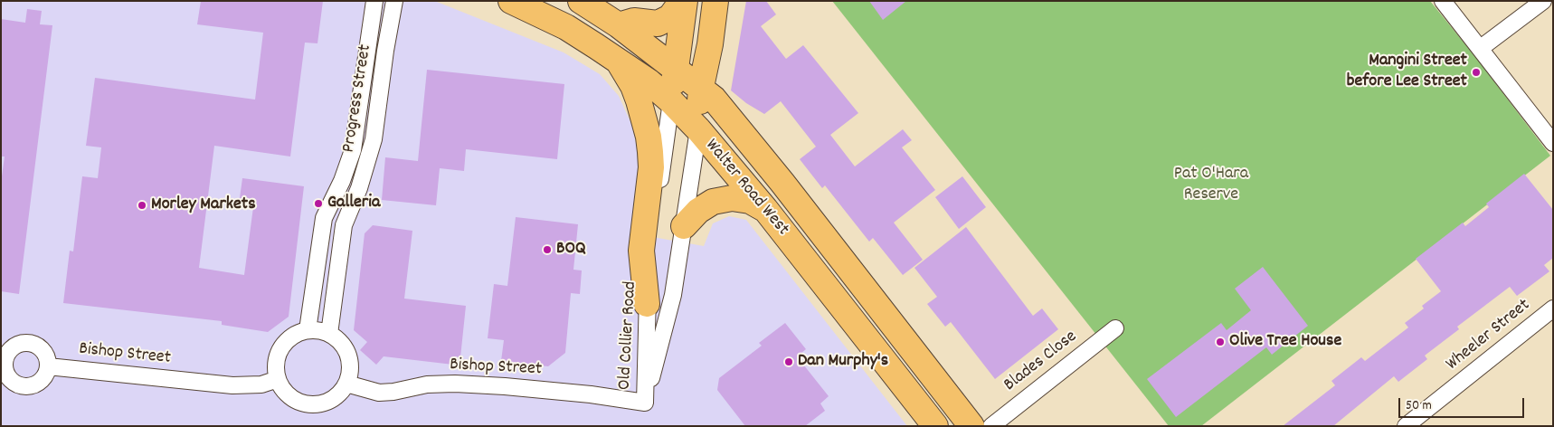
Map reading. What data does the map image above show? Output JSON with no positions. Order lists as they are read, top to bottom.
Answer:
{
  "streets": {
    "main road": ["Walter Road West"],
    "street": [
      "Progress Street",
      "Old Collier Road",
      "Wheeler Street",
      "Bishop Street",
      "Blades Close"
    ]
  },
  "crossings": [
    ["Progress Street", "Bishop Street"],
    ["Walter Road West", "Old Collier Road"],
    ["Old Collier Road", "Bishop Street"]
  ],
  "parks": ["Pat O'Hara Reserve"],
  "places": [
    "Mangini Street before Lee Street",
    "Galleria",
    "Morley Markets",
    "BOQ",
    "Olive Tree House",
    "Dan Murphy's"
  ],
  "scale_bar": "50 m"
}
